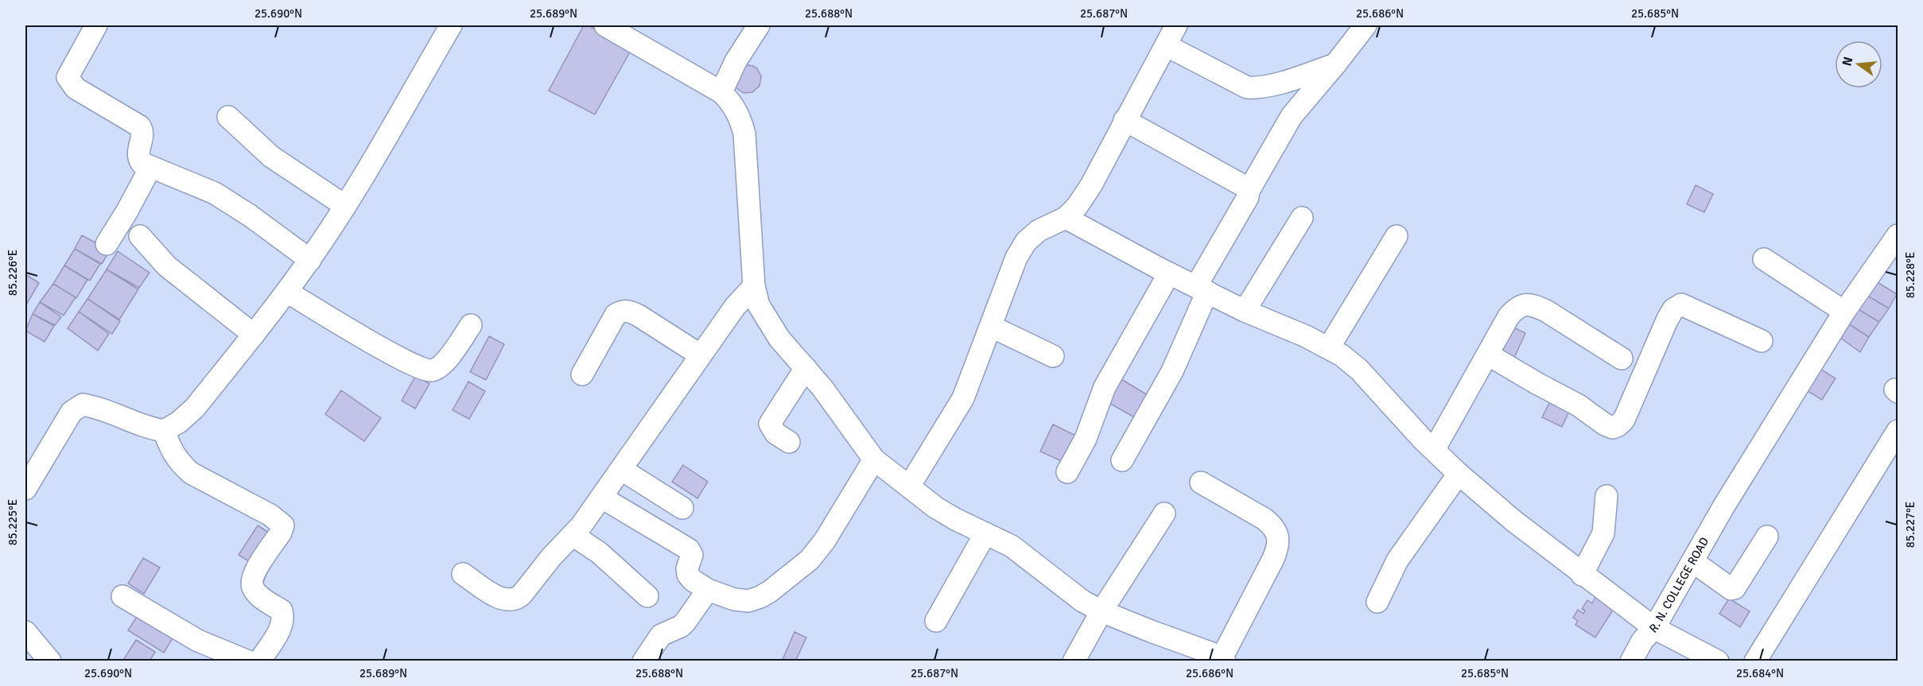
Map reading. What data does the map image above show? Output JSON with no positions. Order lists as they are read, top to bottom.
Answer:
{
  "streets": {
    "street": ["R. N. COLLEGE ROAD"]
  },
  "north": "left",
  "coordinates": [
    "25.690°N",
    "25.689°N",
    "25.688°N",
    "25.687°N",
    "25.686°N",
    "25.685°N",
    "85.226°E",
    "85.228°E",
    "85.225°E",
    "85.227°E",
    "25.684°N"
  ]
}
